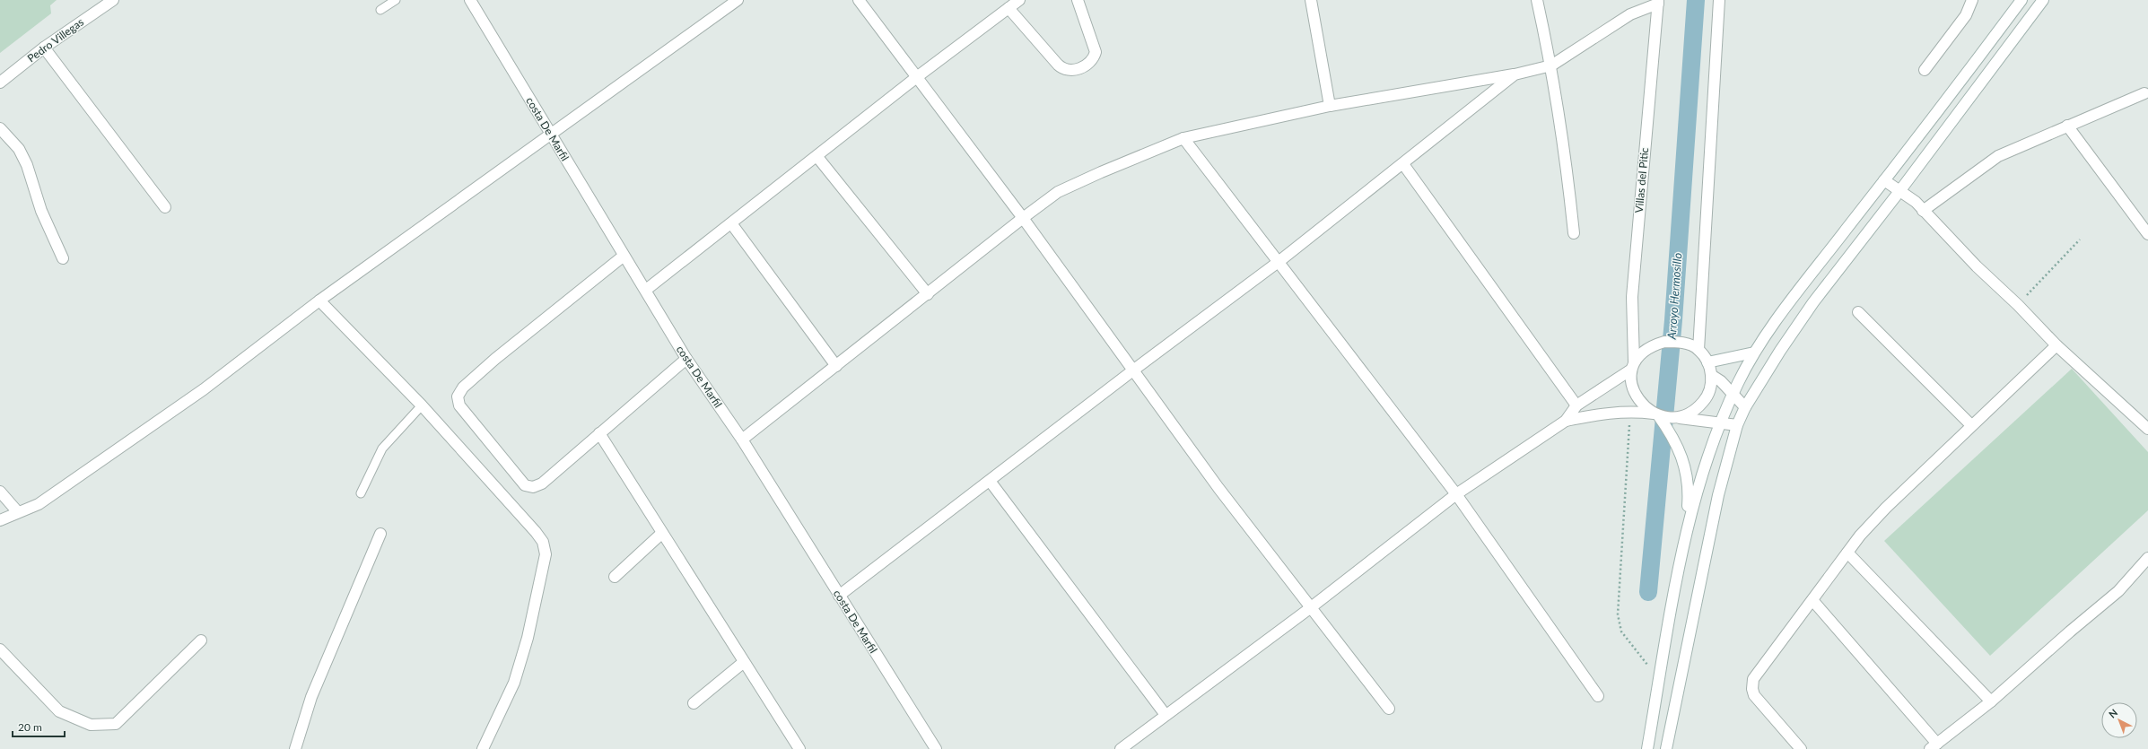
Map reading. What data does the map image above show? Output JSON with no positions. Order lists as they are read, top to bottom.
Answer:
{
  "streets": {
    "street": ["Pedro Villegas", "costa De Marfil", "Villas del Pitic"]
  },
  "water": ["Arroyo Hermosillo"],
  "scale_bar": "20 m",
  "north": "top left"
}
